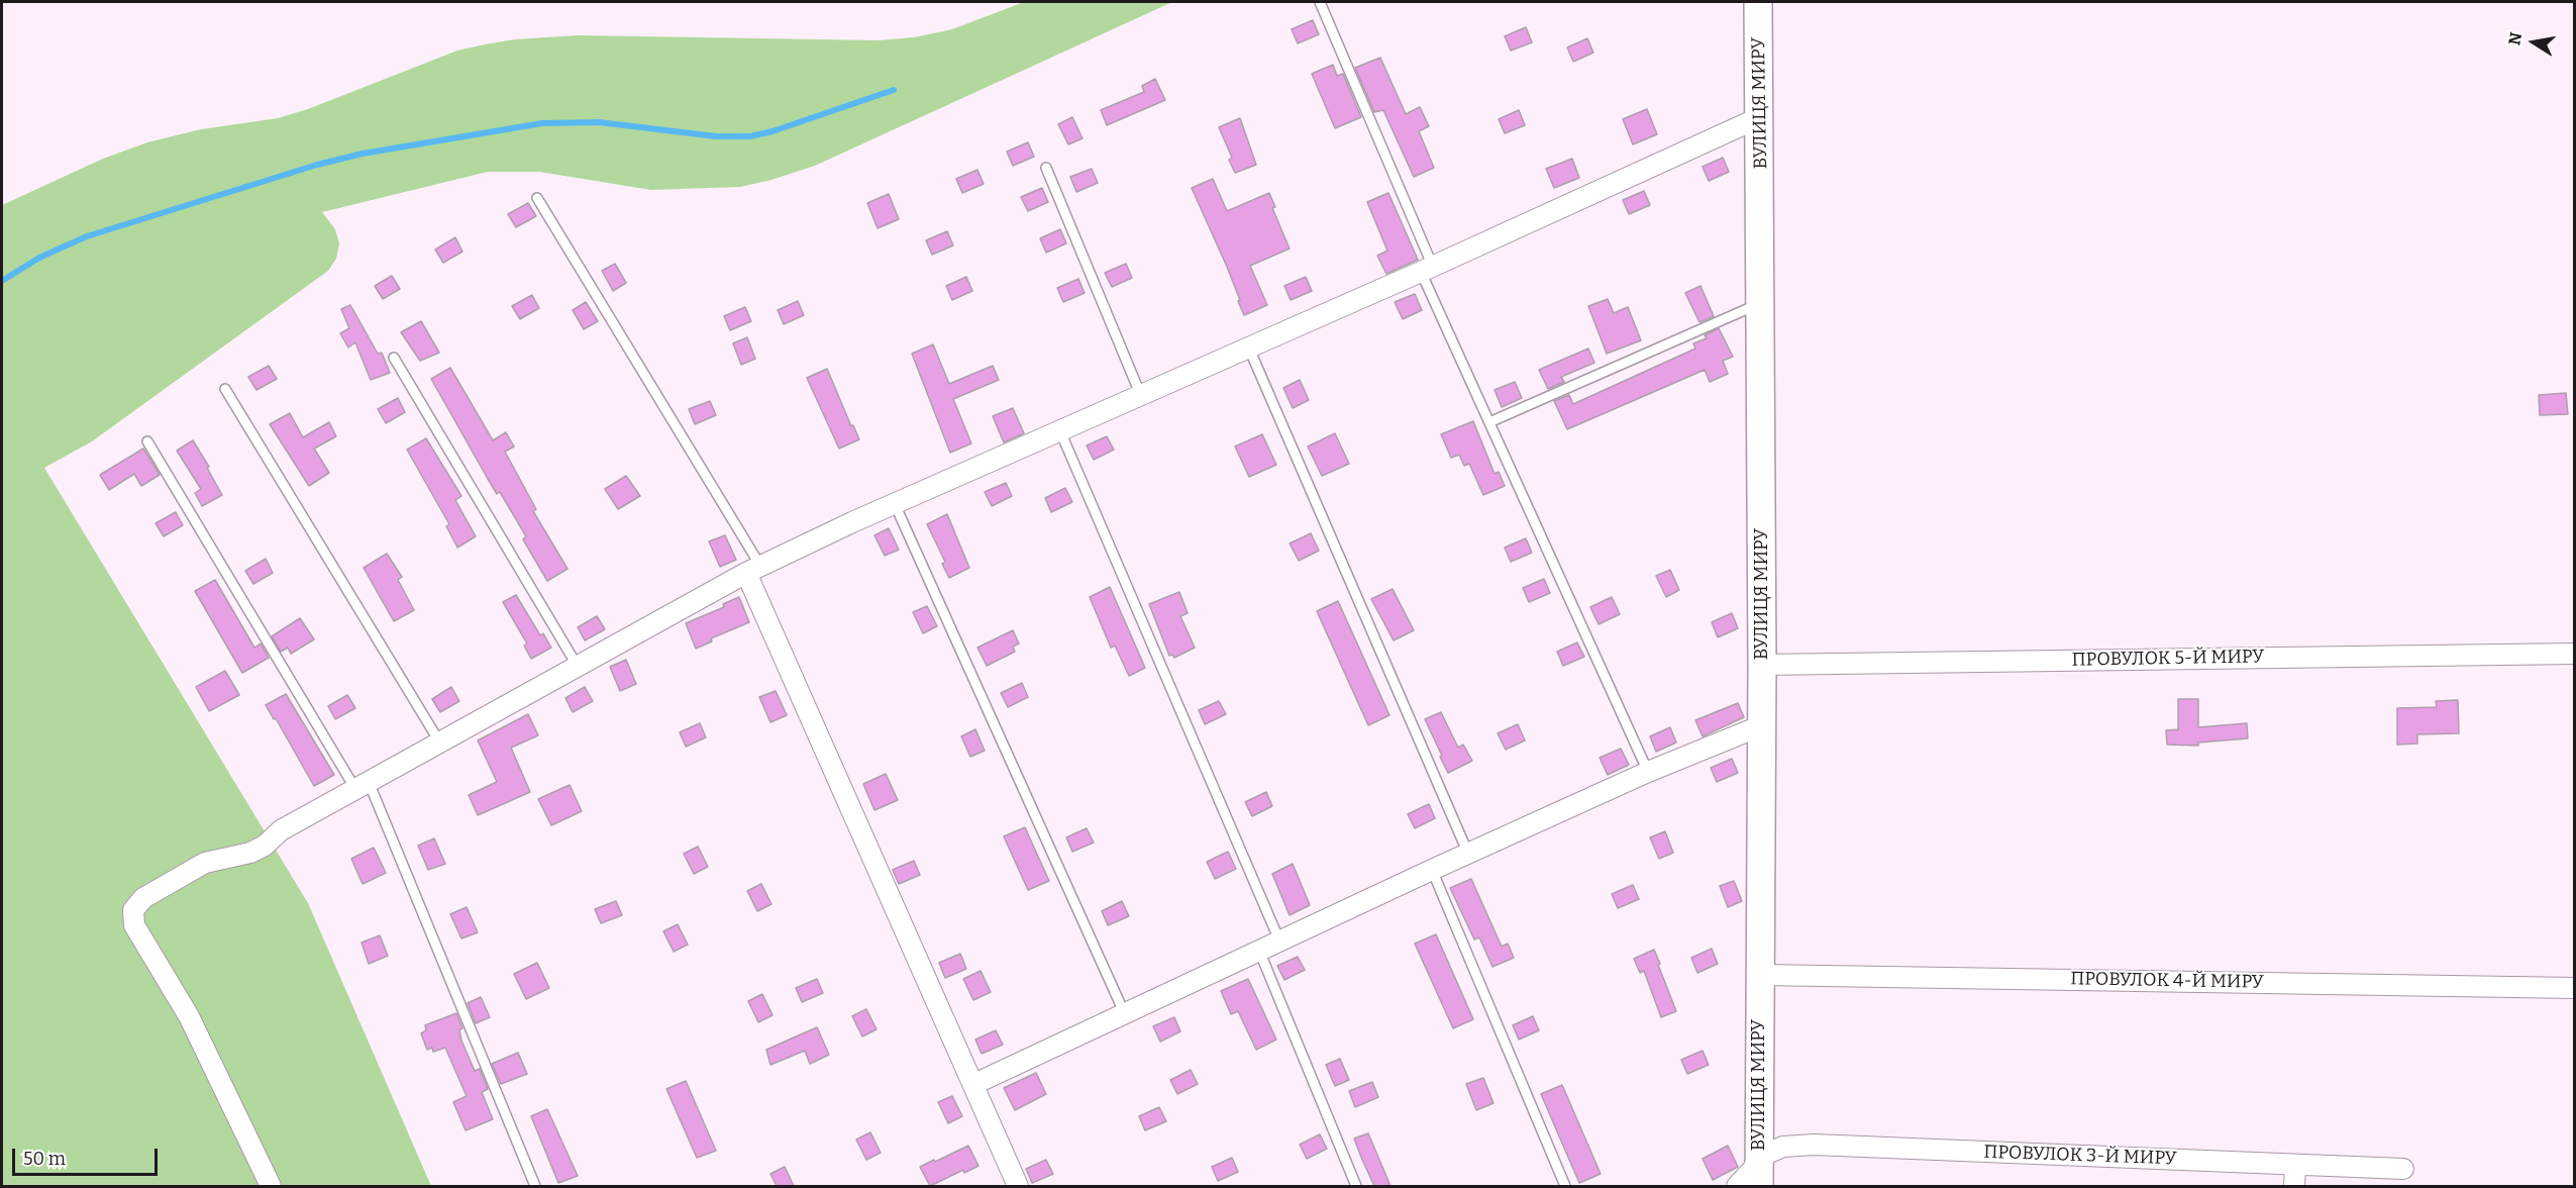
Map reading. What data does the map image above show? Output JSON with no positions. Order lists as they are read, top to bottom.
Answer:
{
  "streets": {
    "street": [
      "ВУЛИЦЯ МИРУ",
      "ПРОВУЛОК 5-Й МИРУ",
      "ПРОВУЛОК 4-Й МИРУ",
      "ПРОВУЛОК 3-Й МИРУ"
    ]
  },
  "crossings": [
    ["ВУЛИЦЯ МИРУ", "ПРОВУЛОК 5-Й МИРУ"],
    ["ВУЛИЦЯ МИРУ", "ПРОВУЛОК 4-Й МИРУ"],
    ["ВУЛИЦЯ МИРУ", "ПРОВУЛОК 3-Й МИРУ"]
  ],
  "scale_bar": "50 m",
  "north": "left"
}
